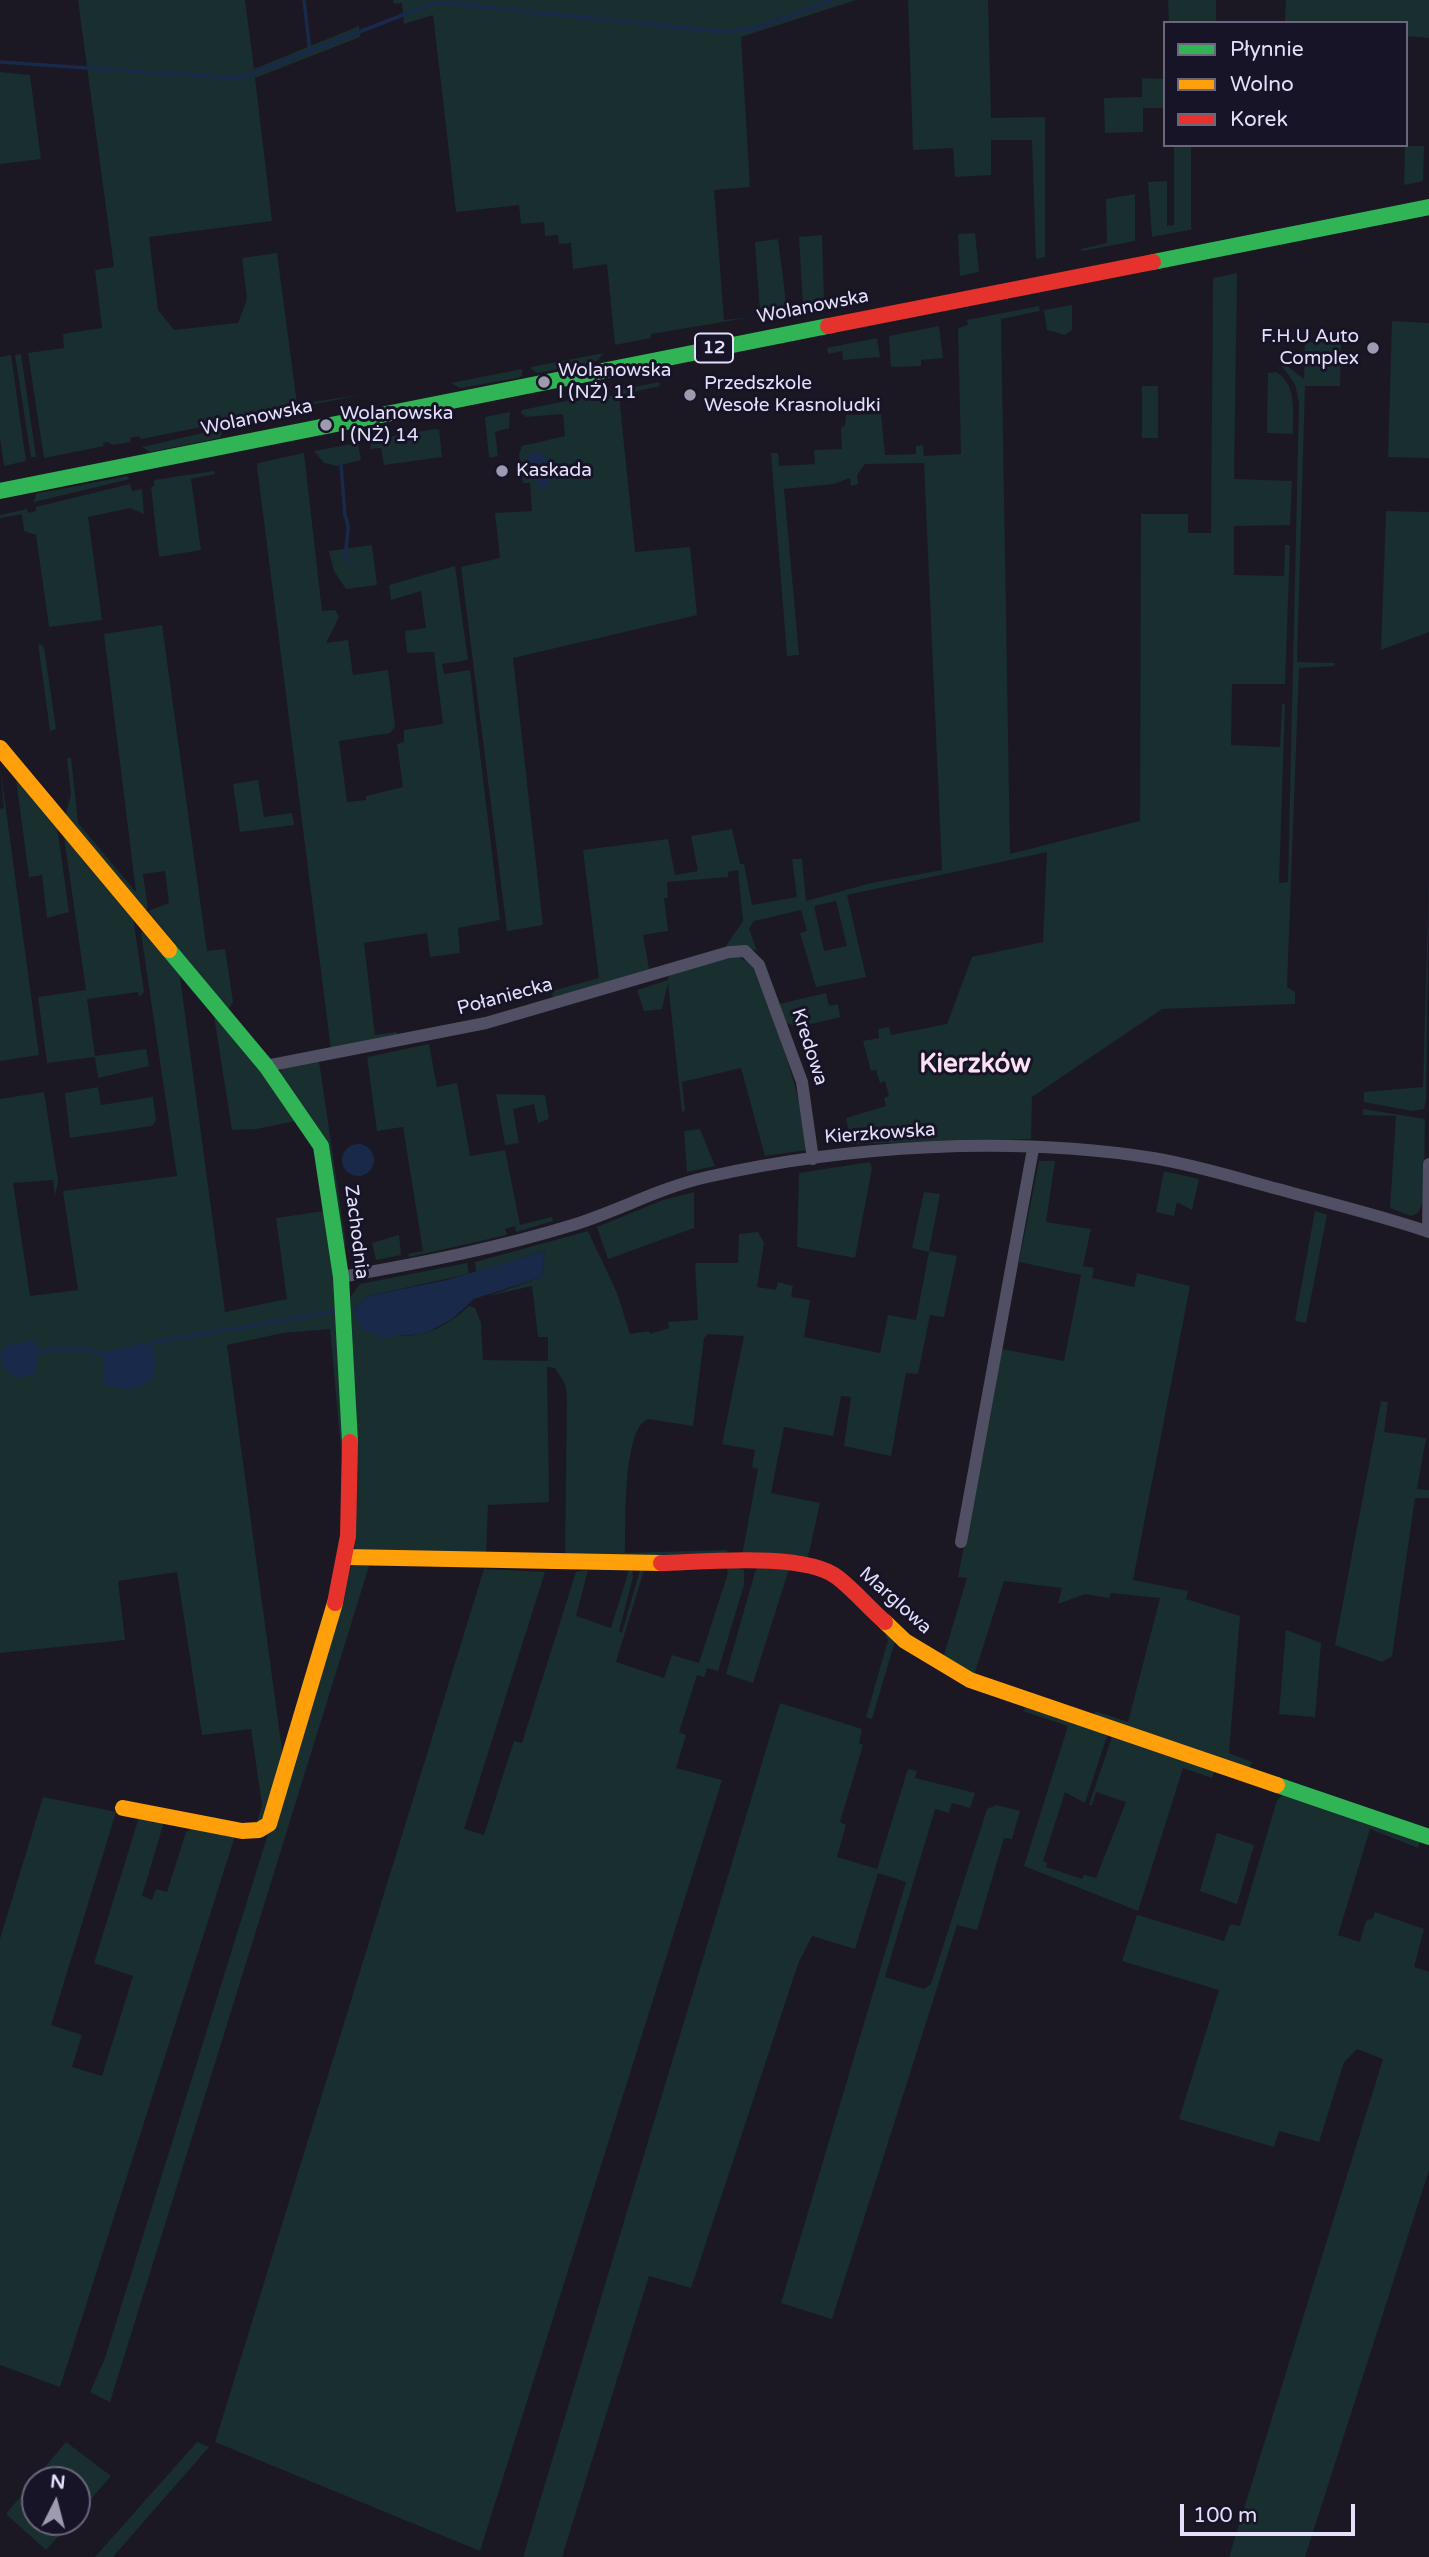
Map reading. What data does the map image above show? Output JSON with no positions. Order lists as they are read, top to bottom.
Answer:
{
  "streets": {
    "street": [
      "Wolanowska",
      "12",
      "Połaniecka",
      "Kredowa",
      "Kierzkowska",
      "Zachodnia",
      "Marglowa"
    ]
  },
  "crossings": [
    ["Połaniecka", "Kredowa"],
    ["Połaniecka", "Zachodnia"],
    ["Kredowa", "Kierzkowska"],
    ["Kierzkowska", "Zachodnia"],
    ["Zachodnia", "Marglowa"]
  ],
  "districts": ["Kierzków"],
  "places": [
    "F.H.U Auto Complex",
    "Wolanowska I (NŻ) 11",
    "Przedszkole Wesołe Krasnoludki",
    "Wolanowska I (NŻ) 14",
    "Kaskada"
  ],
  "legend": ["Płynnie", "Wolno", "Korek"],
  "scale_bar": "100 m",
  "north": "top"
}
